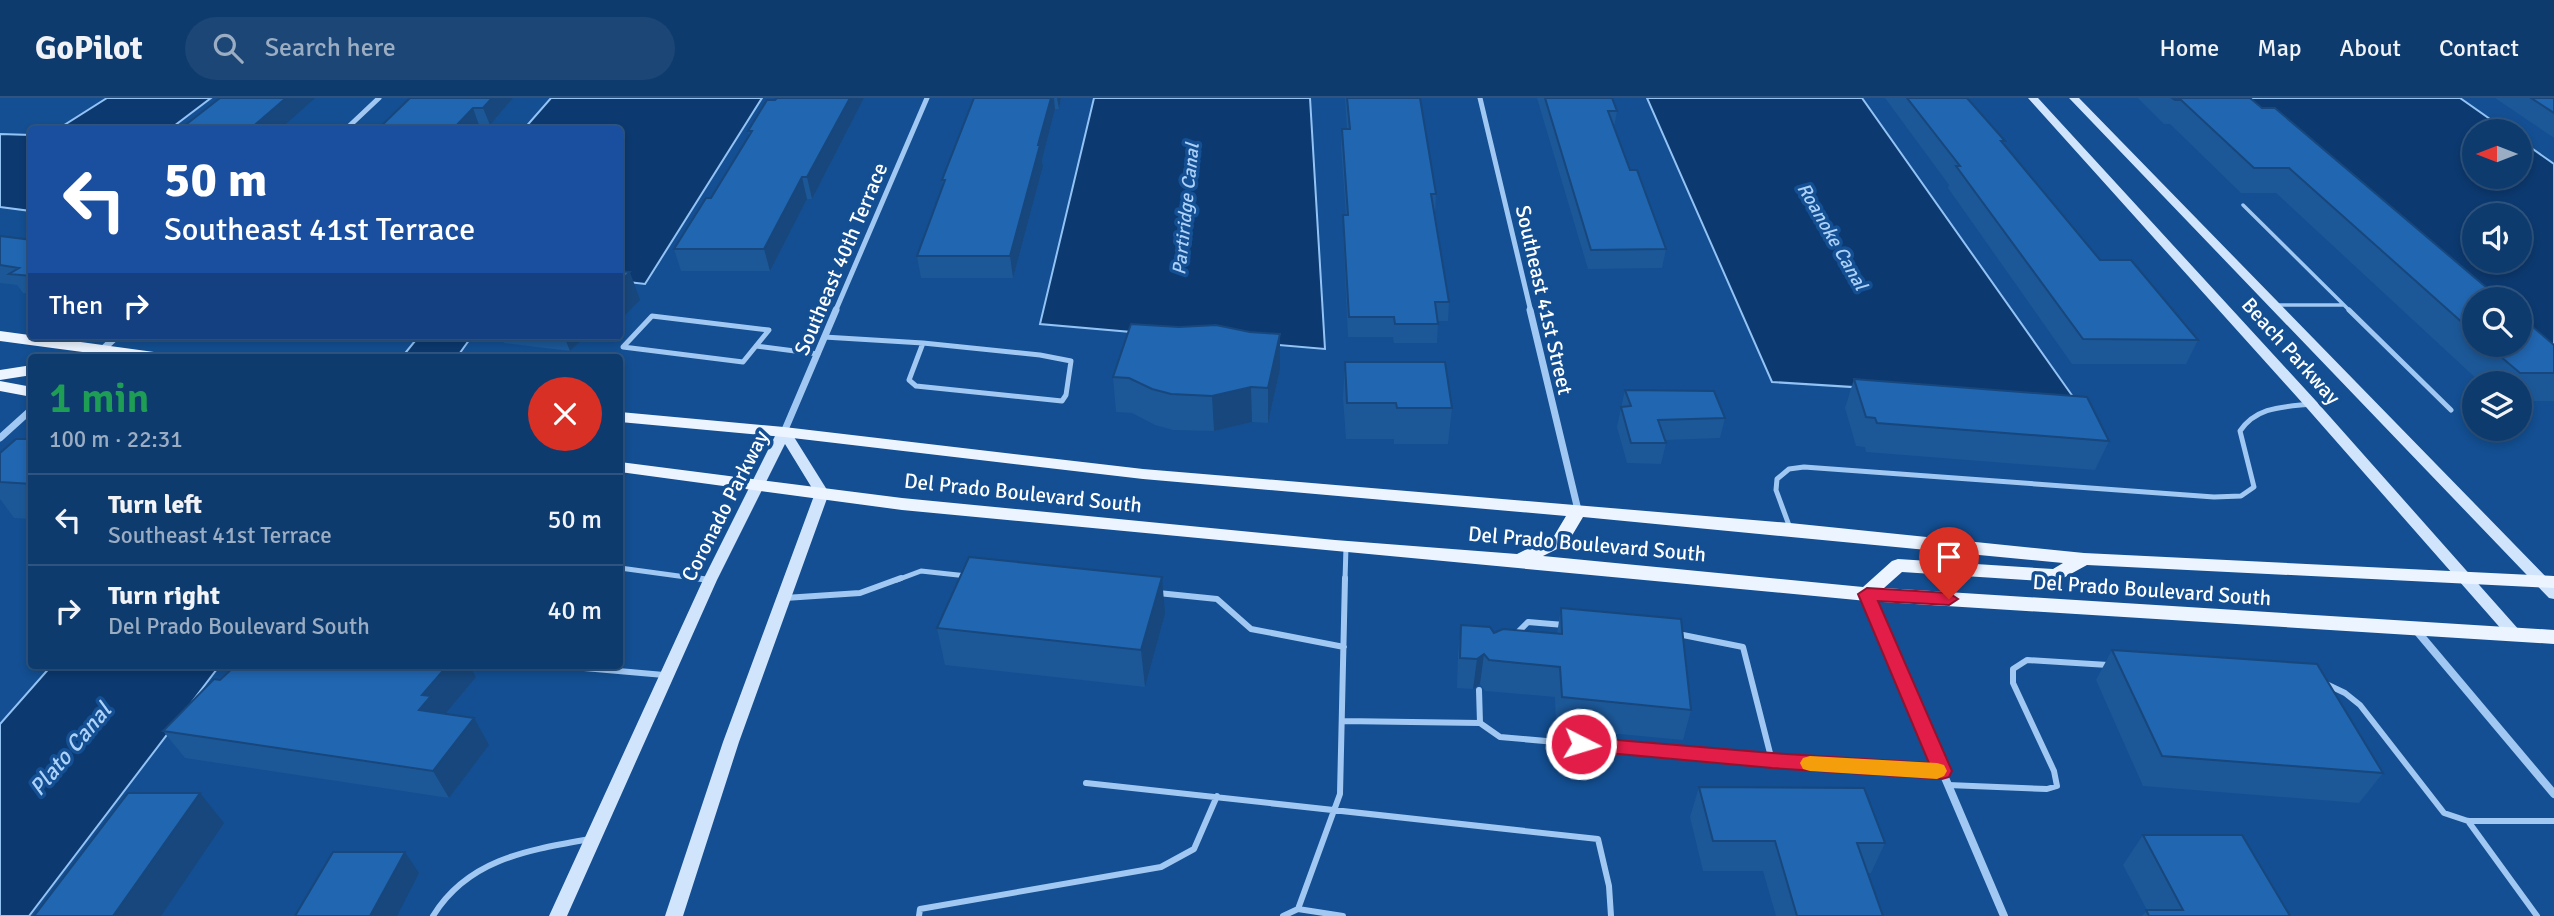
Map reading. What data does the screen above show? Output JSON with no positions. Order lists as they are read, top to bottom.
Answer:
{
  "streets": {
    "main road": ["Del Prado Boulevard South"],
    "street": [
      "Southeast 40th Terrace",
      "Southeast 41st Street",
      "Beach Parkway",
      "Coronado Parkway"
    ]
  },
  "crossings": [
    ["Southeast 40th Terrace", "Del Prado Boulevard South"],
    ["Southeast 40th Terrace", "Coronado Parkway"],
    ["Southeast 41st Street", "Del Prado Boulevard South"],
    ["Beach Parkway", "Del Prado Boulevard South"],
    ["Del Prado Boulevard South", "Coronado Parkway"]
  ],
  "water": ["Partiridge Canal", "Roanoke Canal", "Plato Canal"],
  "north": "left",
  "page": {
    "header": "GoPilot",
    "search": "Search here",
    "nav": [
      "Home",
      "Map",
      "About",
      "Contact"
    ],
    "turn": ["50 m", "Southeast 41st Terrace"],
    "then": "Then",
    "heading": ["1 min", "100 m · 22:31"],
    "list": [
      {
        "name": "Turn left",
        "note": "Southeast 41st Terrace",
        "value": "50 m"
      },
      {
        "name": "Turn right",
        "note": "Del Prado Boulevard South",
        "value": "40 m"
      }
    ]
  }
}
